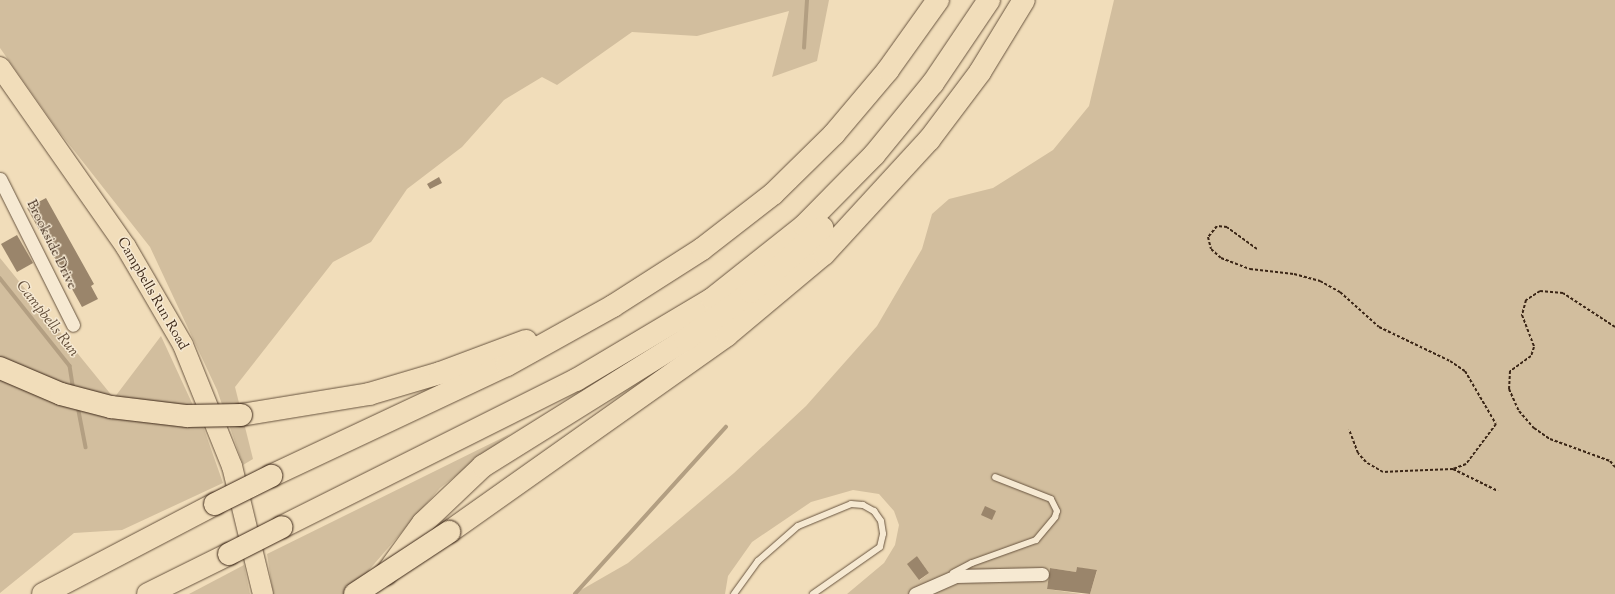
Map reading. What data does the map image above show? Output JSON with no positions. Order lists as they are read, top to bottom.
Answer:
{
  "streets": {
    "main road": ["Campbells Run Road"],
    "street": ["Brookside Drive"]
  },
  "water": ["Campbells Run"]
}
